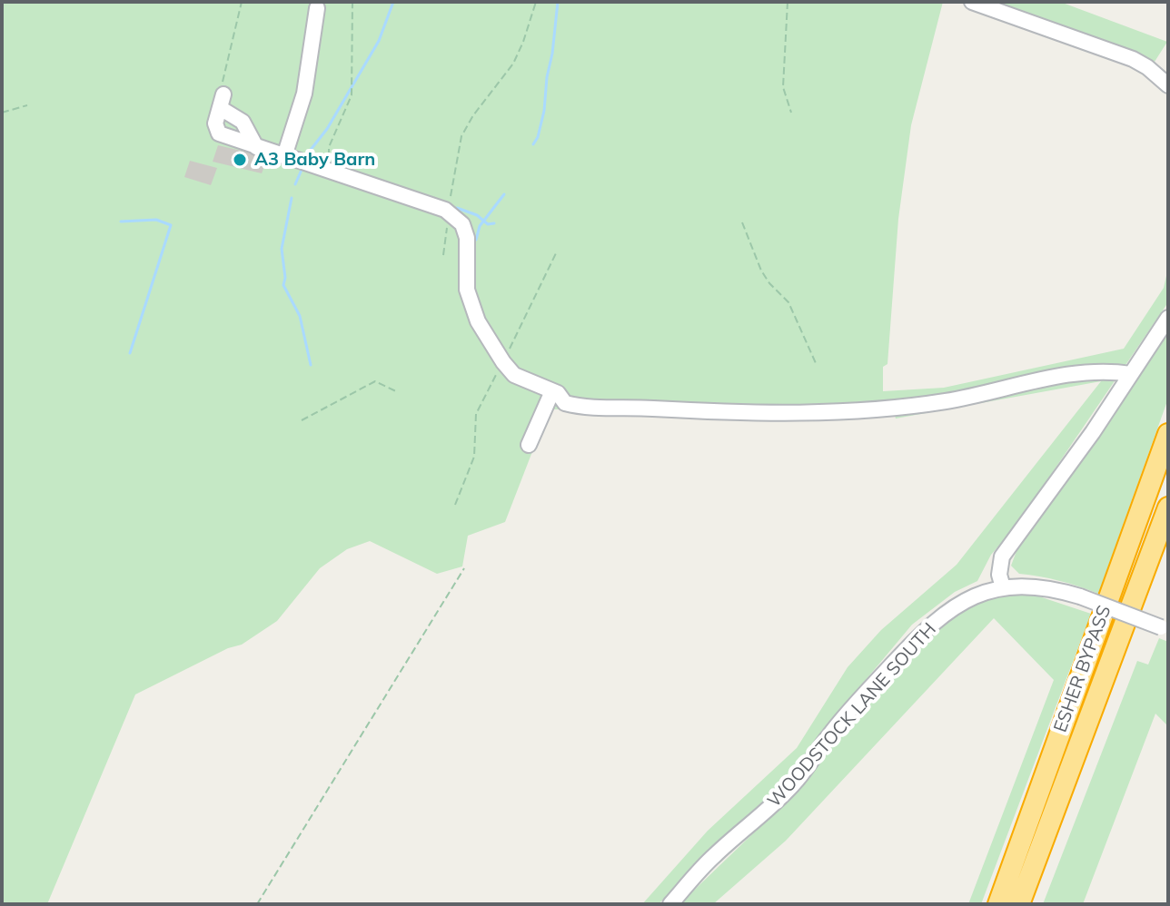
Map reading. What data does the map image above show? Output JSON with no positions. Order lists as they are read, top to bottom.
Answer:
{
  "streets": {
    "highway": ["ESHER BYPASS"],
    "street": ["WOODSTOCK LANE SOUTH"]
  },
  "places": ["A3 Baby Barn"]
}
